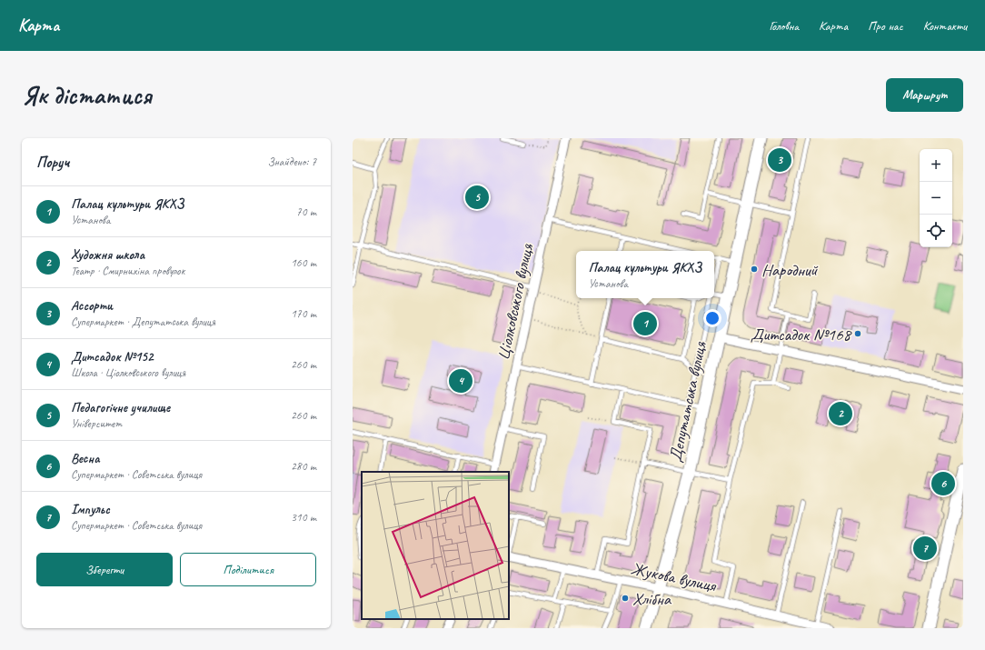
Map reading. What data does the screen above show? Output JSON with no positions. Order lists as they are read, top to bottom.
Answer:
{
  "streets": {
    "street": ["Ціолковського вулиця", "Депутатська вулиця", "Жукова вулиця"]
  },
  "crossings": [
    ["Депутатська вулиця", "Жукова вулиця"]
  ],
  "places": ["Народний", "Дитсадок №168", "Хлібна"],
  "page": {
    "header": "Карта",
    "nav": [
      "Головна",
      "Карта",
      "Про нас",
      "Контакти"
    ],
    "buttons": [
      "Маршрут",
      ["Зберегти", "Поділитися"]
    ],
    "title": "Як дістатися",
    "heading": ["Поруч", "Знайдено: 7"],
    "pins": [
      "3",
      "5",
      "1",
      "4",
      "2",
      "6",
      "7"
    ],
    "map_buttons": ["+", "−"],
    "list": [
      {
        "mark": "1",
        "name": "Палац культури ЯКХЗ",
        "note": "Установа",
        "value": "70 m"
      },
      {
        "mark": "2",
        "name": "Художня школа",
        "note": "Театр · Смирнихіна провулок",
        "value": "160 m"
      },
      {
        "mark": "3",
        "name": "Ассорти",
        "note": "Супермаркет · Депутатська вулиця",
        "value": "170 m"
      },
      {
        "mark": "4",
        "name": "Дитсадок №152",
        "note": "Школа · Ціолковського вулиця",
        "value": "260 m"
      },
      {
        "mark": "5",
        "name": "Педагогічне училище",
        "note": "Університет",
        "value": "260 m"
      },
      {
        "mark": "6",
        "name": "Весна",
        "note": "Супермаркет · Советська вулиця",
        "value": "280 m"
      },
      {
        "mark": "7",
        "name": "Імпульс",
        "note": "Супермаркет · Советська вулиця",
        "value": "310 m"
      }
    ],
    "popup": ["Палац культури ЯКХЗ", "Установа"]
  }
}
